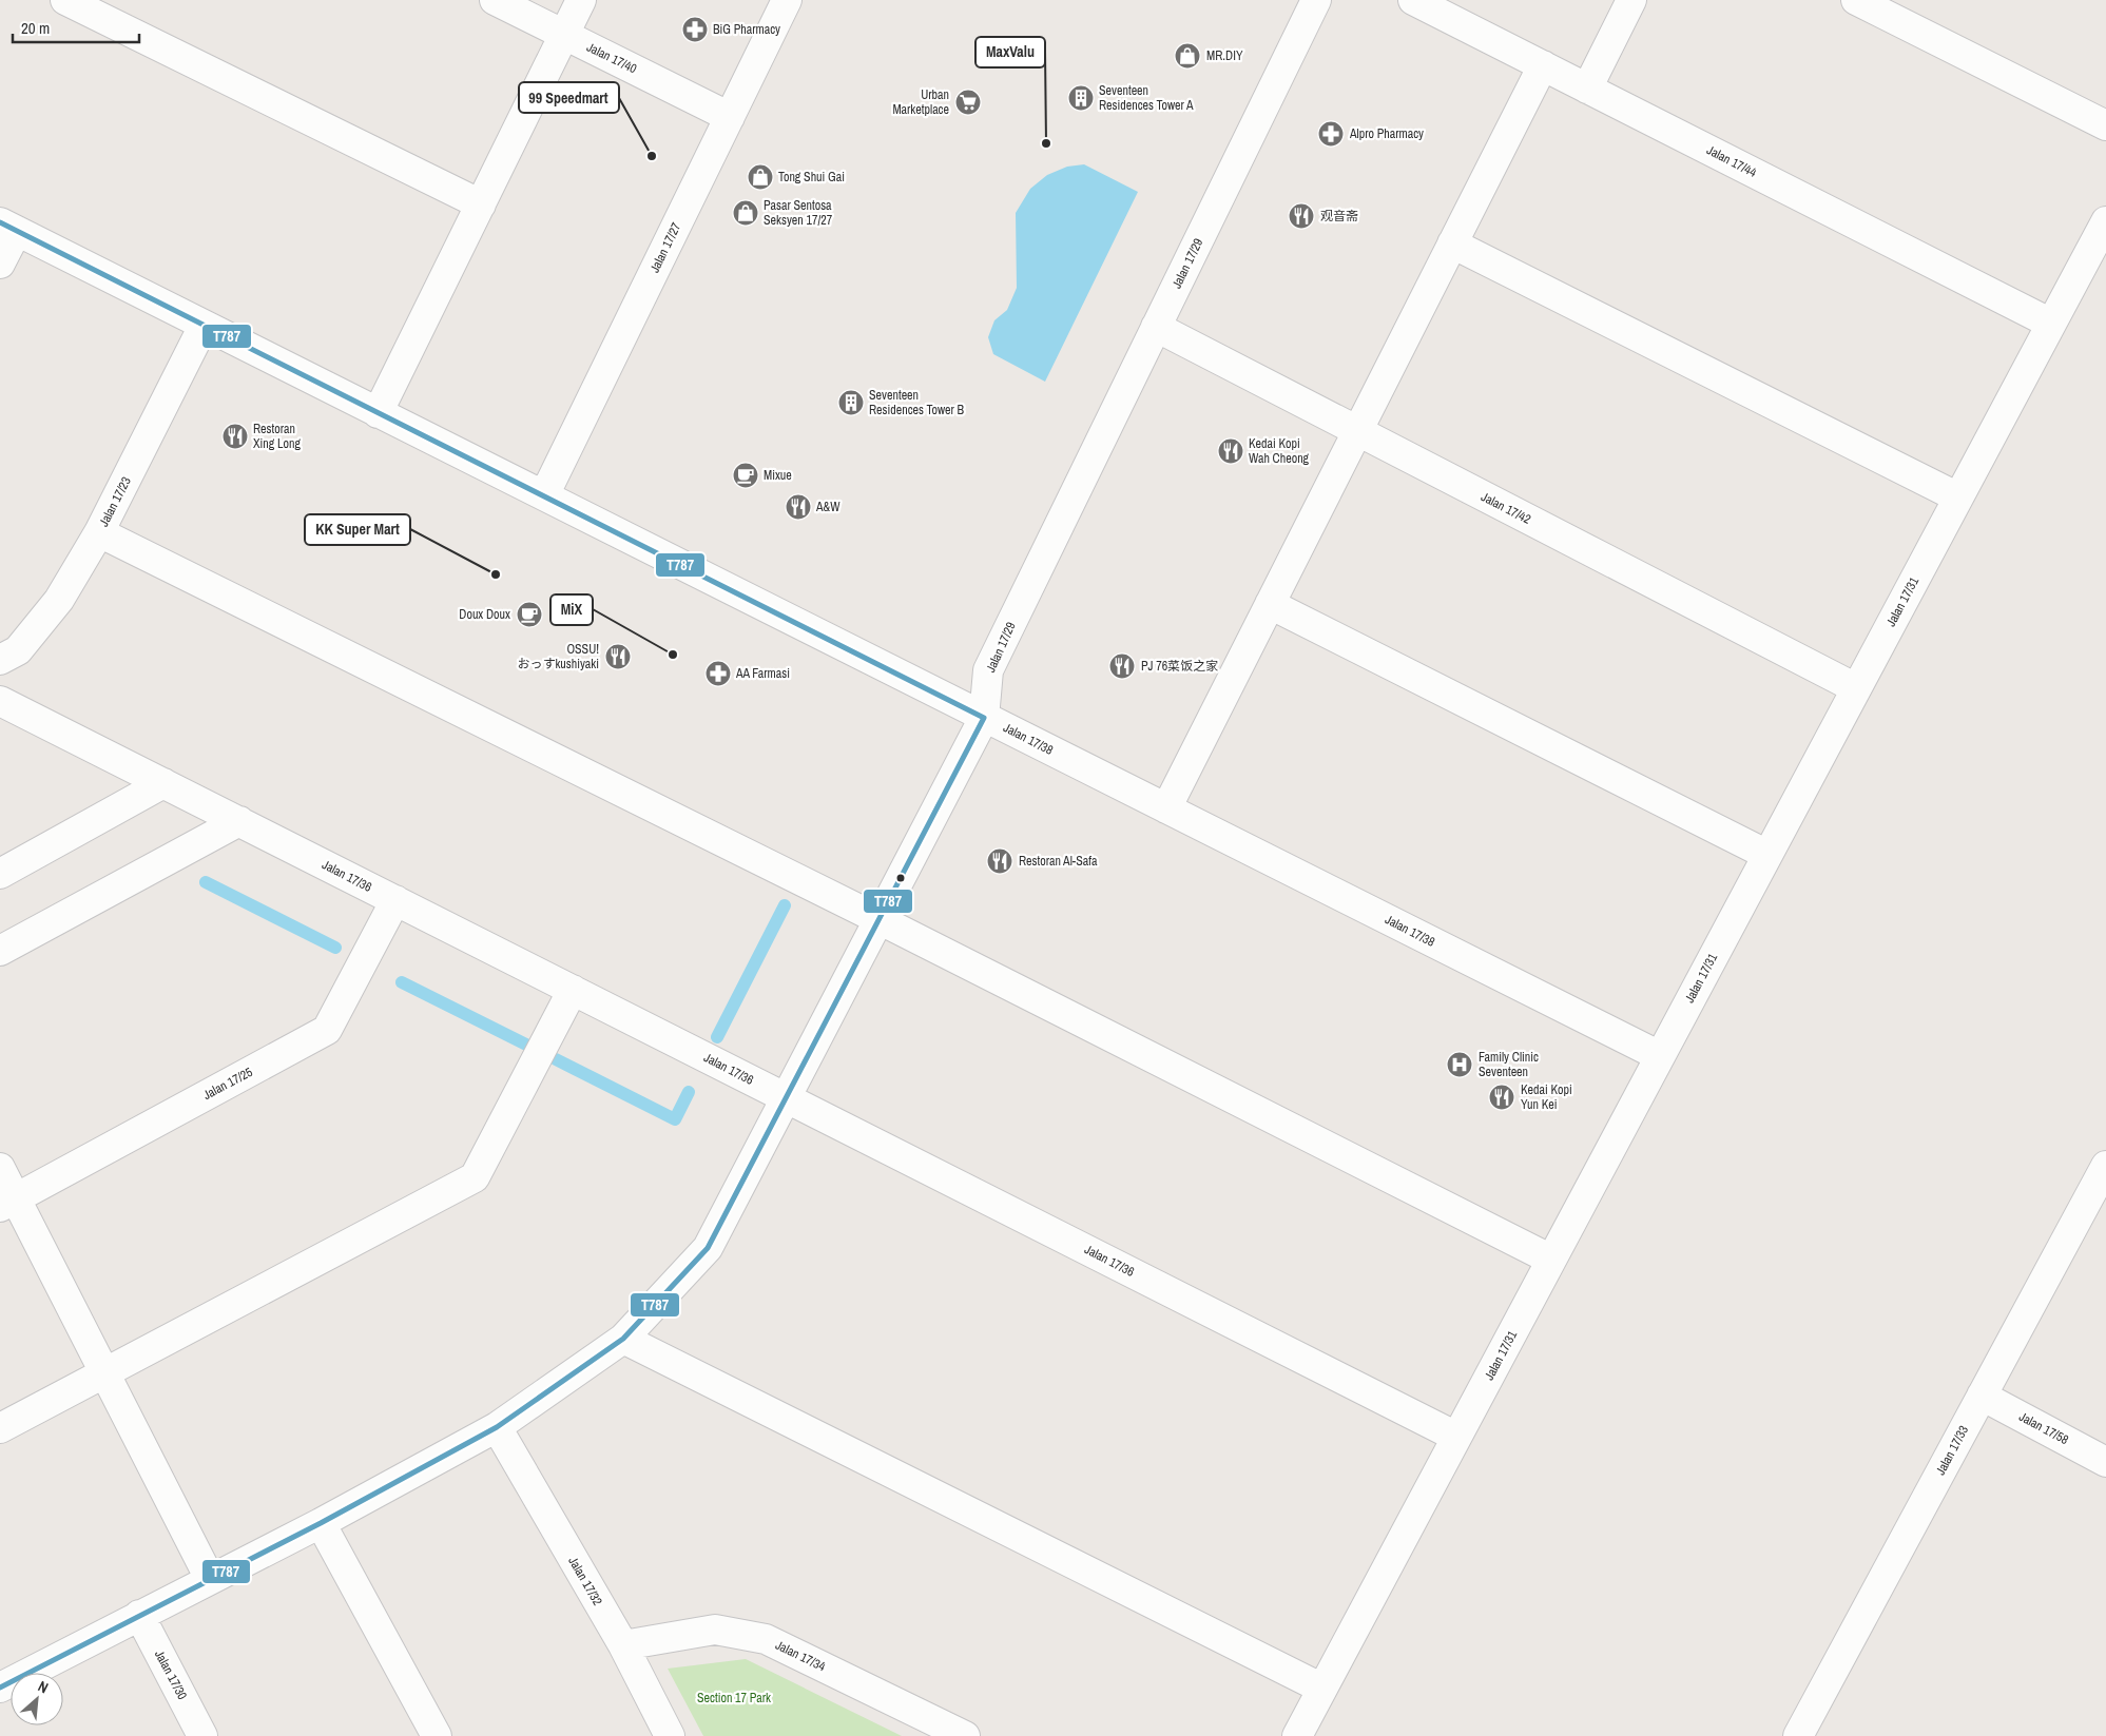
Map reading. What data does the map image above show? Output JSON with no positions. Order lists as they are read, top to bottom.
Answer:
{
  "streets": {
    "street": [
      "Jalan 17/40",
      "Jalan 17/44",
      "Jalan 17/27",
      "Jalan 17/29",
      "Jalan 17/23",
      "Jalan 17/42",
      "Jalan 17/31",
      "Jalan 17/38",
      "Jalan 17/36",
      "Jalan 17/25",
      "Jalan 17/58",
      "Jalan 17/33",
      "Jalan 17/32",
      "Jalan 17/34",
      "Jalan 17/30"
    ]
  },
  "crossings": [
    ["Jalan 17/40", "Jalan 17/27"],
    ["Jalan 17/44", "Jalan 17/31"],
    ["Jalan 17/27", "Jalan 17/38"],
    ["Jalan 17/29", "Jalan 17/42"],
    ["Jalan 17/29", "Jalan 17/38"],
    ["Jalan 17/29", "Jalan 17/36"],
    ["Jalan 17/29", "Jalan 17/32"],
    ["Jalan 17/29", "Jalan 17/30"],
    ["Jalan 17/23", "Jalan 17/38"],
    ["Jalan 17/42", "Jalan 17/31"],
    ["Jalan 17/31", "Jalan 17/38"],
    ["Jalan 17/31", "Jalan 17/36"],
    ["Jalan 17/36", "Jalan 17/25"],
    ["Jalan 17/58", "Jalan 17/33"],
    ["Jalan 17/32", "Jalan 17/34"]
  ],
  "parks": ["Section 17 Park"],
  "places": {
    "pharmacy": ["BiG Pharmacy", "Alpro Pharmacy", "AA Farmasi"],
    "shop": ["MR.DIY", "Tong Shui Gai", "Pasar Sentosa Seksyen 17/27"],
    "building": ["Seventeen Residences Tower A", "Seventeen Residences Tower B"],
    "supermarket": ["Urban Marketplace"],
    "other": [
      "MaxValu",
      "99 Speedmart",
      "KK Super Mart",
      "MiX"
    ],
    "restaurant": [
      "观音斋",
      "Restoran Xing Long",
      "Kedai Kopi Wah Cheong",
      "A&W",
      "OSSU! おっすkushiyaki",
      "PJ 76菜饭之家",
      "Restoran Al-Safa",
      "Kedai Kopi Yun Kei"
    ],
    "cafe": ["Mixue", "Doux Doux"],
    "hospital": ["Family Clinic Seventeen"]
  },
  "lines": ["transit line T787"],
  "scale_bar": "20 m",
  "north": "top right"
}
